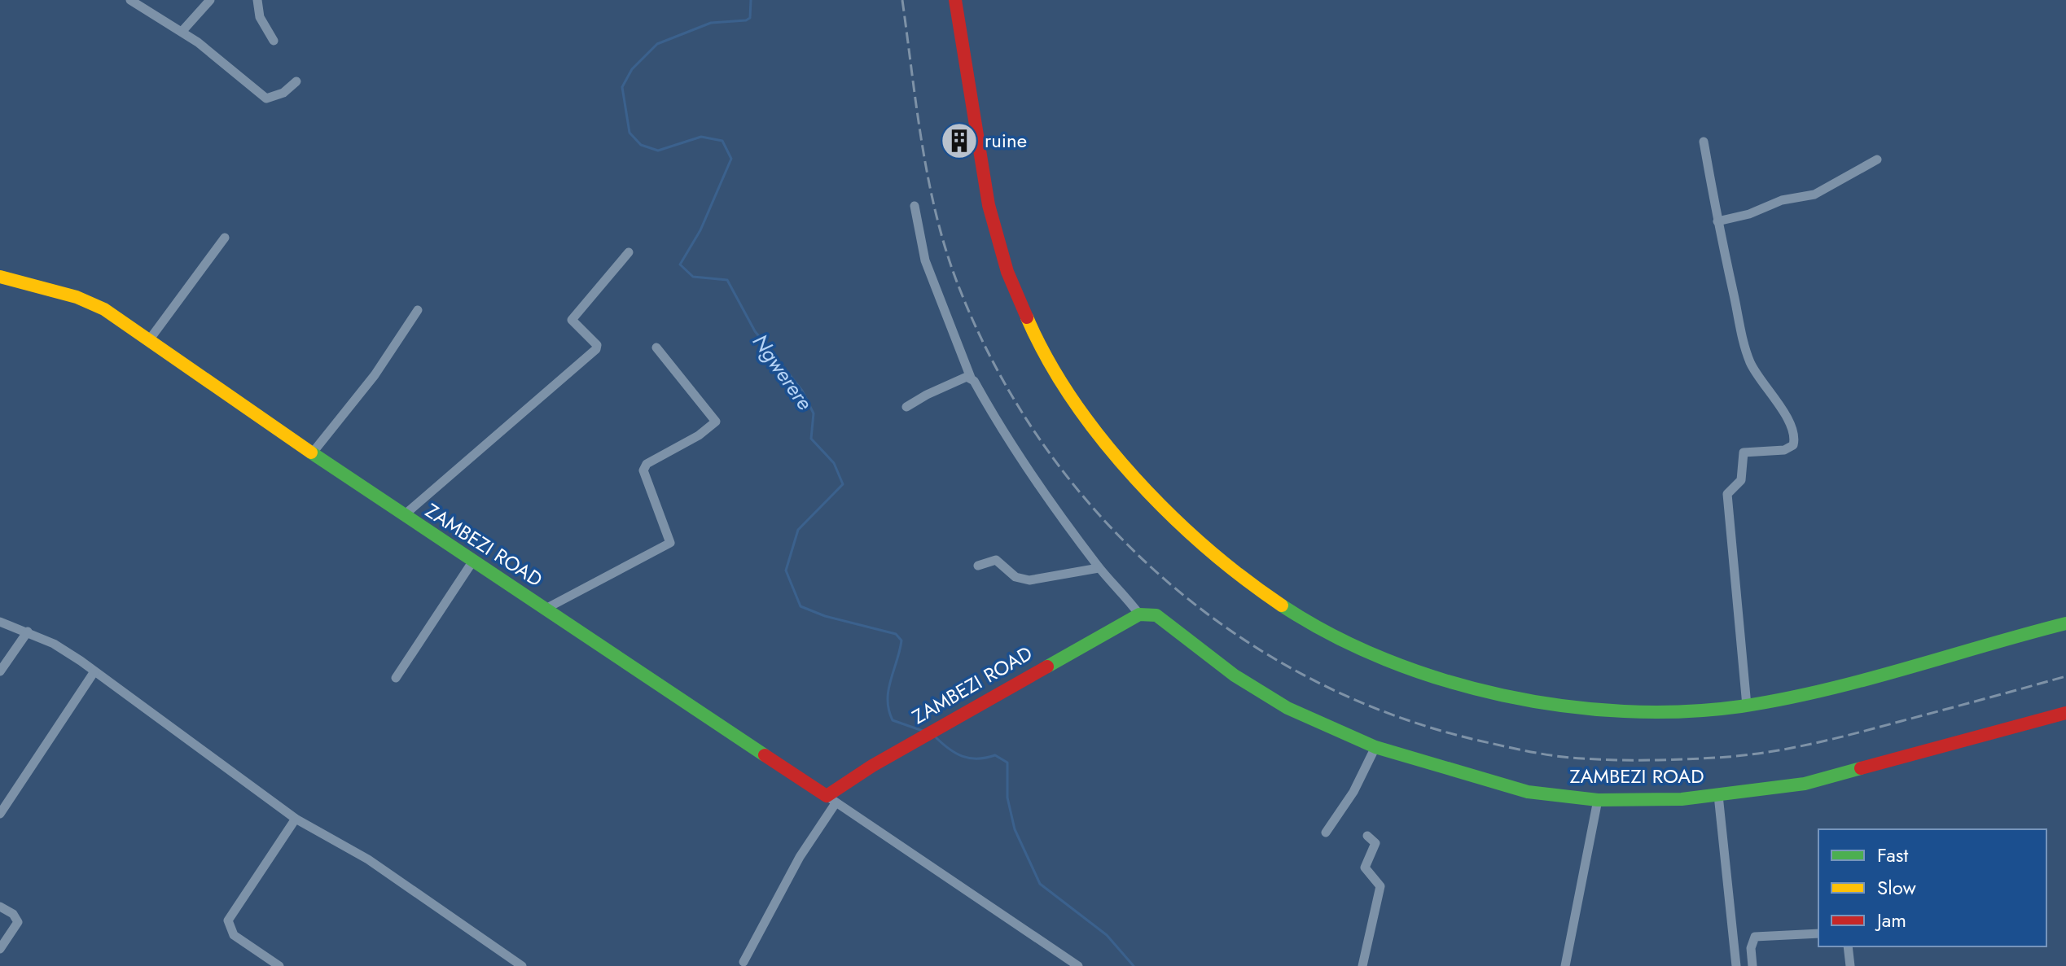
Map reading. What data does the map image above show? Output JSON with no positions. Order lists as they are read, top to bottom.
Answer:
{
  "streets": {
    "main road": ["ZAMBEZI ROAD"]
  },
  "water": ["Ngwerere"],
  "places": {
    "building": ["ruine"]
  },
  "legend": ["Fast", "Slow", "Jam"]
}
